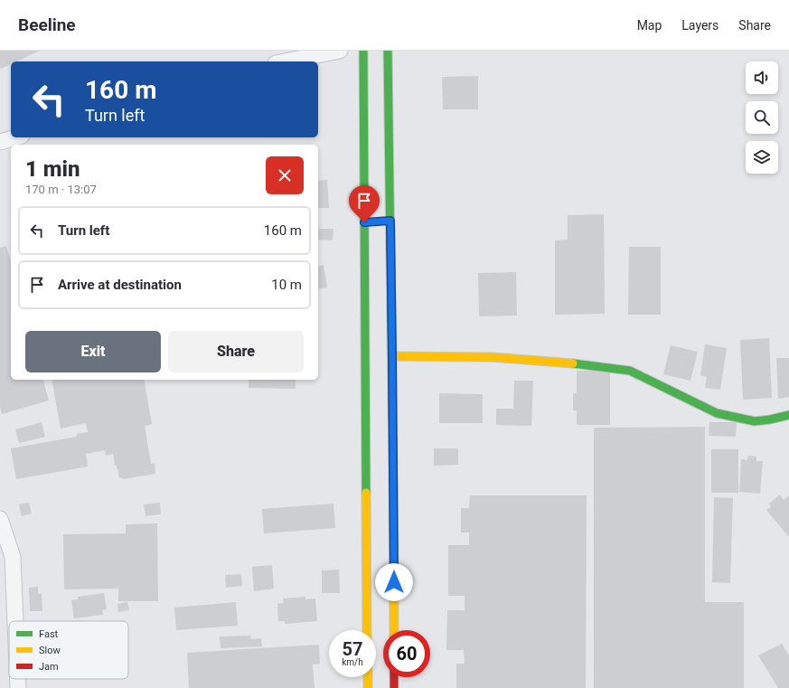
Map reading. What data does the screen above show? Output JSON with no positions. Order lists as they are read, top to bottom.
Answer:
{
  "legend": ["Fast", "Slow", "Jam"],
  "page": {
    "header": "Beeline",
    "nav": ["Map", "Layers", "Share"],
    "turn": ["160 m", "Turn left"],
    "heading": ["1 min", "170 m · 13:07"],
    "list": [
      {
        "name": "Turn left",
        "value": "160 m"
      },
      {
        "name": "Arrive at destination",
        "value": "10 m"
      }
    ],
    "buttons": ["Exit", "Share"],
    "speed": "57 km/h",
    "limit": "60"
  }
}
